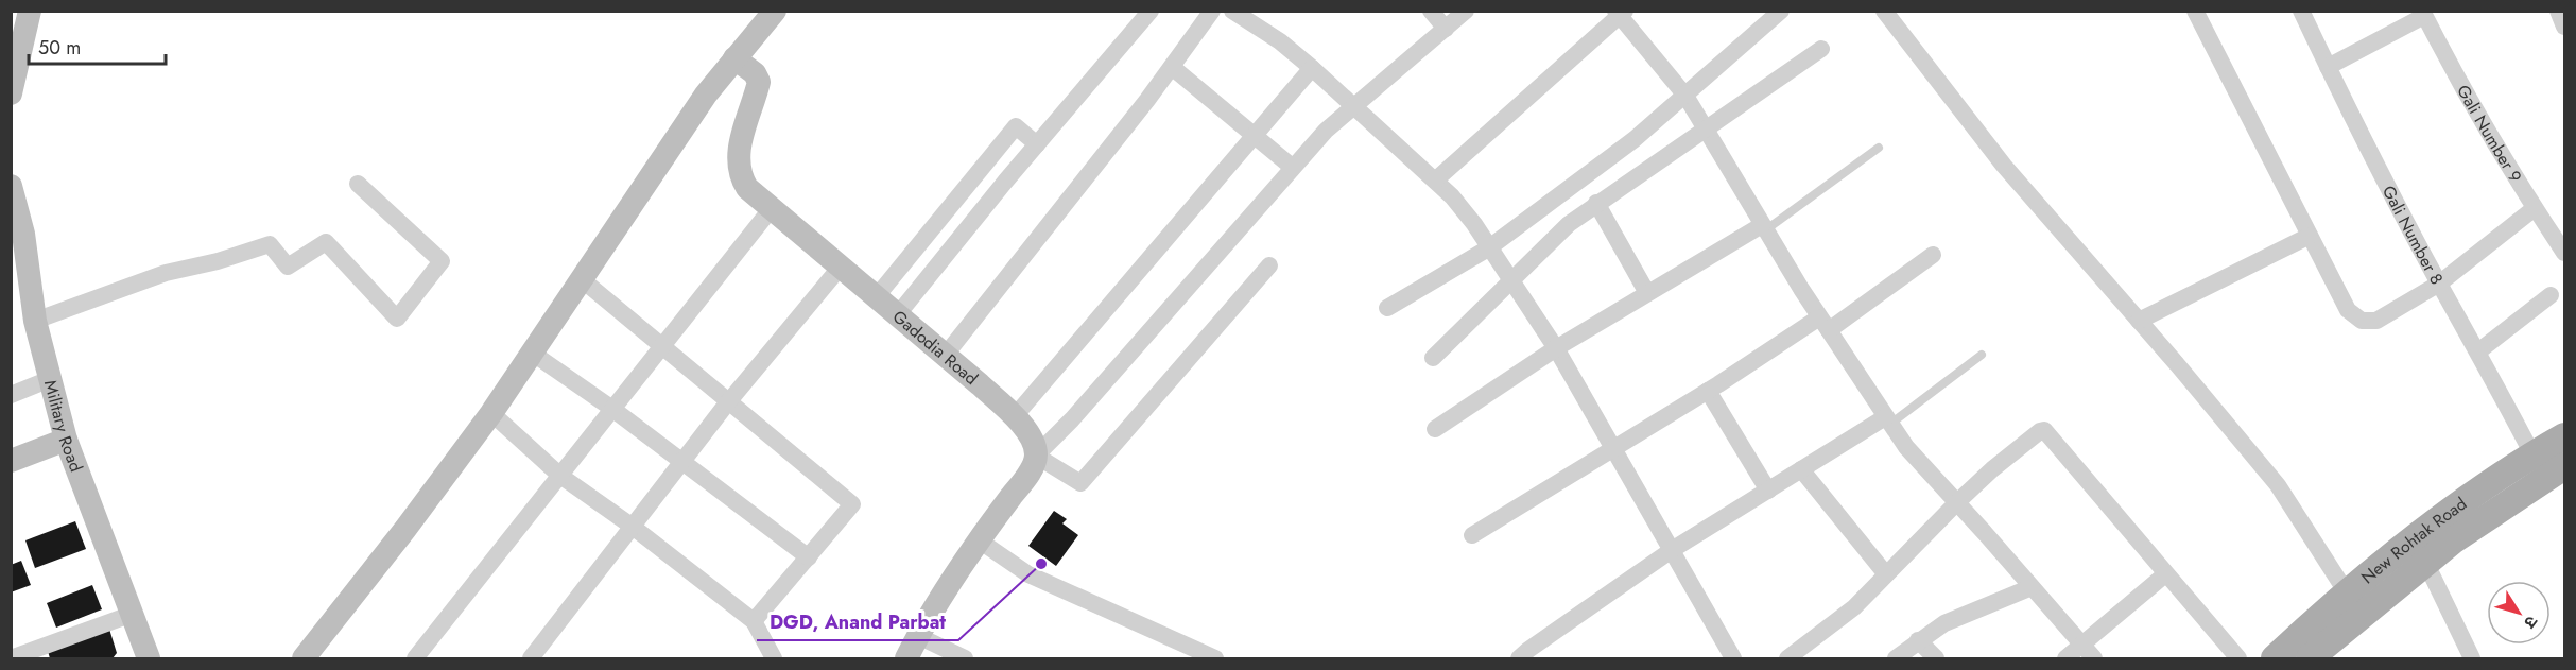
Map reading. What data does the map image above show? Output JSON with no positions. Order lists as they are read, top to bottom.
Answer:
{
  "streets": {
    "main road": ["New Rohtak Road"],
    "street": [
      "Gali Number 9",
      "Gali Number 8",
      "Gadodia Road",
      "Military Road"
    ]
  },
  "crossings": [
    ["Gali Number 8", "New Rohtak Road"]
  ],
  "places": ["DGD, Anand Parbat"],
  "scale_bar": "50 m",
  "north": "bottom right"
}
